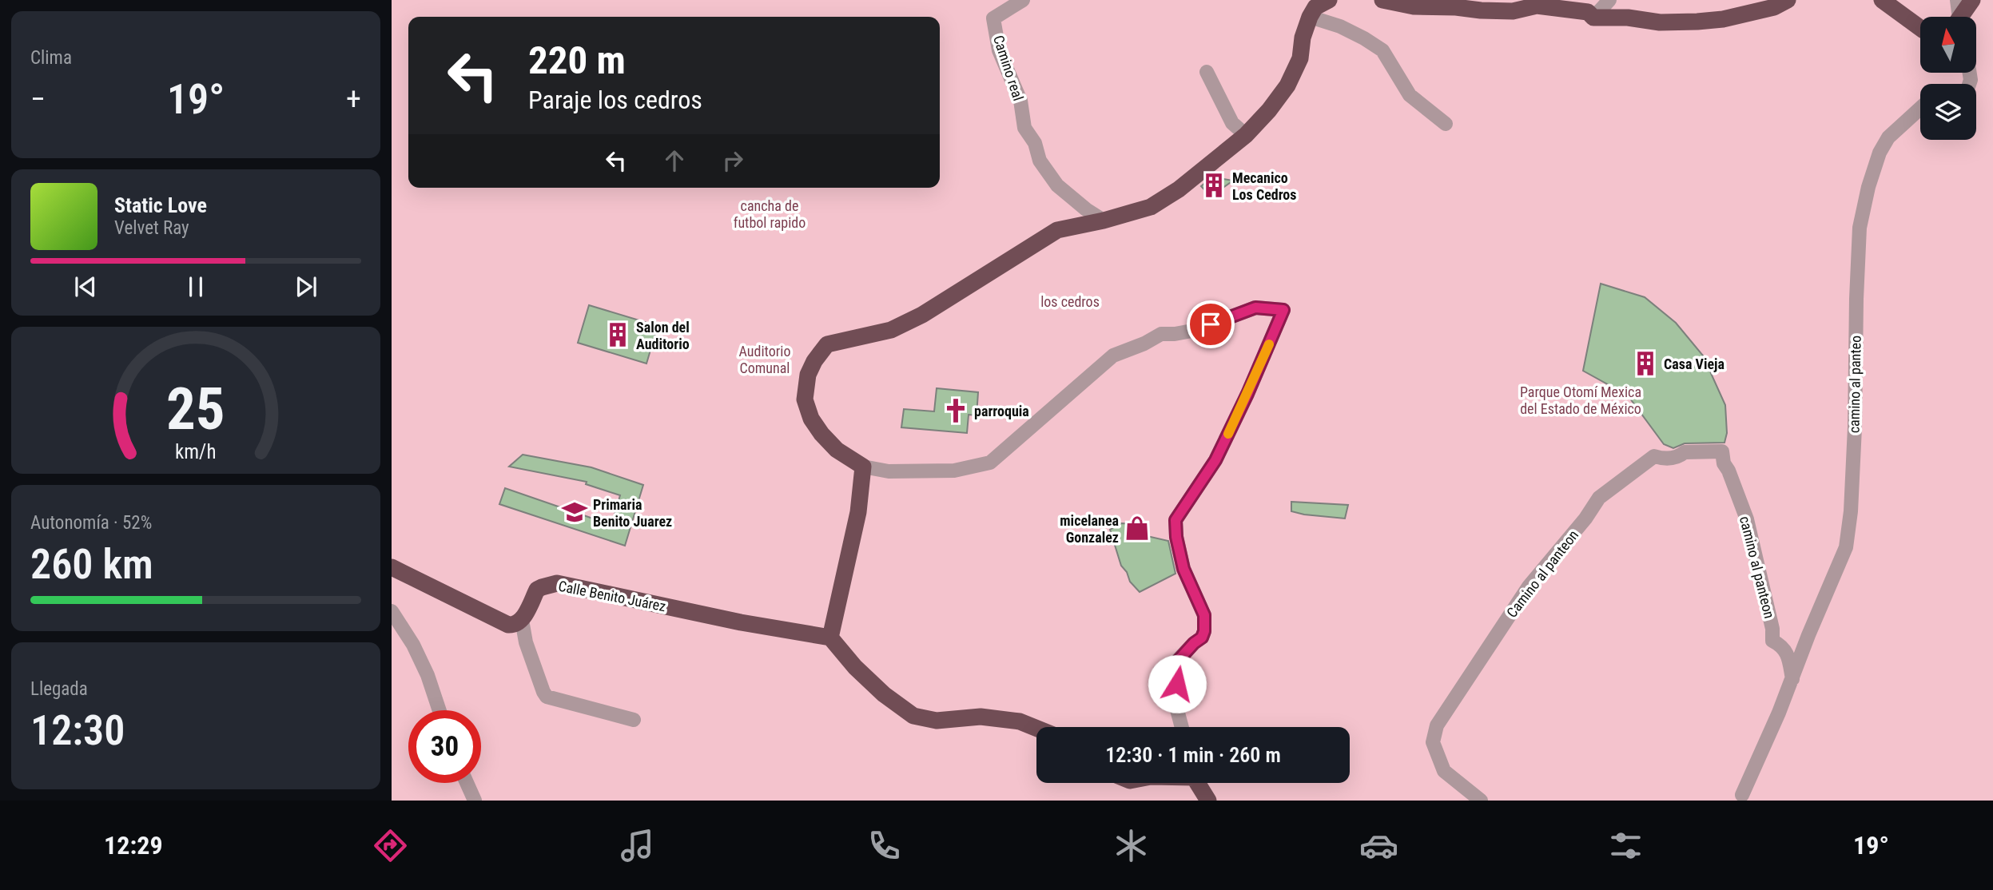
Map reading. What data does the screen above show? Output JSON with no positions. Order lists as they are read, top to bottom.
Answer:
{
  "streets": {
    "main road": ["Calle Benito Juárez"],
    "street": [
      "Camino real",
      "camino al panteo",
      "camino al panteon",
      "Camino al panteon"
    ]
  },
  "crossings": [
    ["camino al panteo", "camino al panteon"],
    ["camino al panteon", "Camino al panteon"]
  ],
  "parks": [
    "cancha de futbol rapido",
    "los cedros",
    "Auditorio Comunal",
    "Parque Otomí Mexica del Estado de México"
  ],
  "places": {
    "building": ["Mecanico Los Cedros", "Salon del Auditorio", "Casa Vieja"],
    "church": ["parroquia"],
    "school or university": ["Primaria Benito Juarez"],
    "shop": ["micelanea Gonzalez"]
  },
  "north": "top",
  "page": {
    "tile": [
      "Clima",
      ["Autonomía · 52%", "260 km"],
      ["Llegada", "12:30"]
    ],
    "turn": ["220 m", "Paraje los cedros"],
    "heat": ["−", "19°", "+"],
    "song": ["Static Love", "Velvet Ray"],
    "limit": "30",
    "trip": "12:30 · 1 min · 260 m",
    "tabs": ["12:29", "19°"],
    "gauge": ["25", "km/h"]
  }
}
